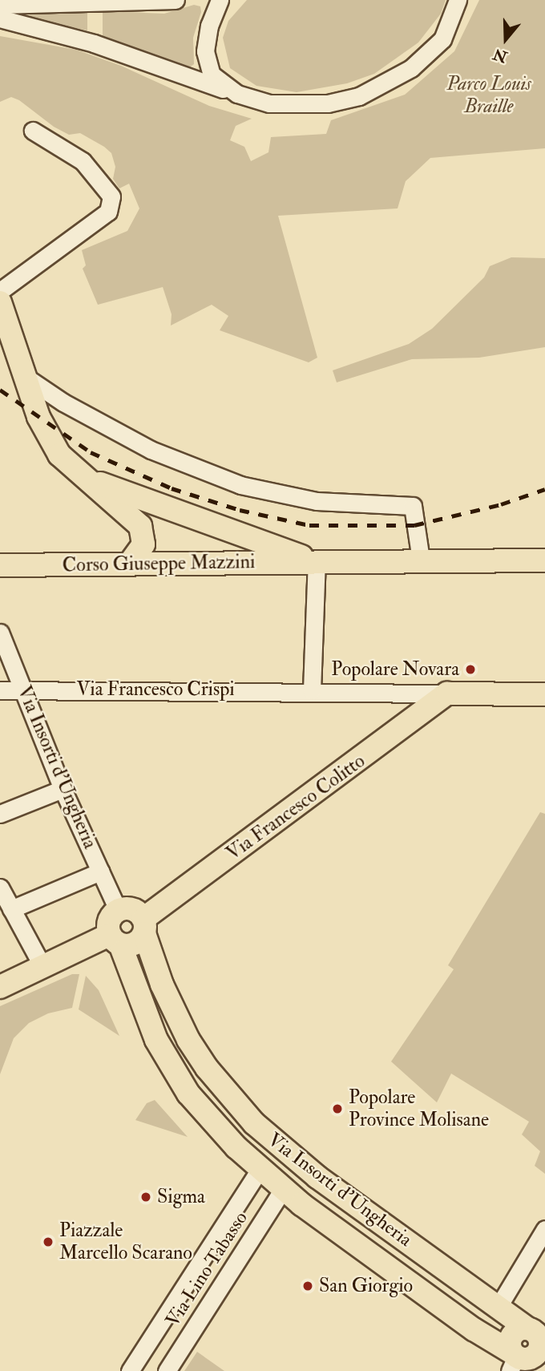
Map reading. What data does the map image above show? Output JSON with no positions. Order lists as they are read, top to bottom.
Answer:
{
  "streets": {
    "main road": [
      "Corso Giuseppe Mazzini",
      "Via Francesco Crispi",
      "Via Insorti d'Ungheria",
      "Via Francesco Colitto"
    ],
    "street": ["Via Lino Tabasso"]
  },
  "crossings": [
    ["Via Francesco Crispi", "Via Insorti d'Ungheria"],
    ["Via Francesco Crispi", "Via Francesco Colitto"],
    ["Via Insorti d'Ungheria", "Via Francesco Colitto"],
    ["Via Insorti d'Ungheria", "Via Lino Tabasso"]
  ],
  "parks": ["Parco Louis Braille"],
  "places": [
    "Popolare Novara",
    "Popolare Province Molisane",
    "Sigma",
    "Piazzale Marcello Scarano",
    "San Giorgio"
  ],
  "north": "bottom"
}
